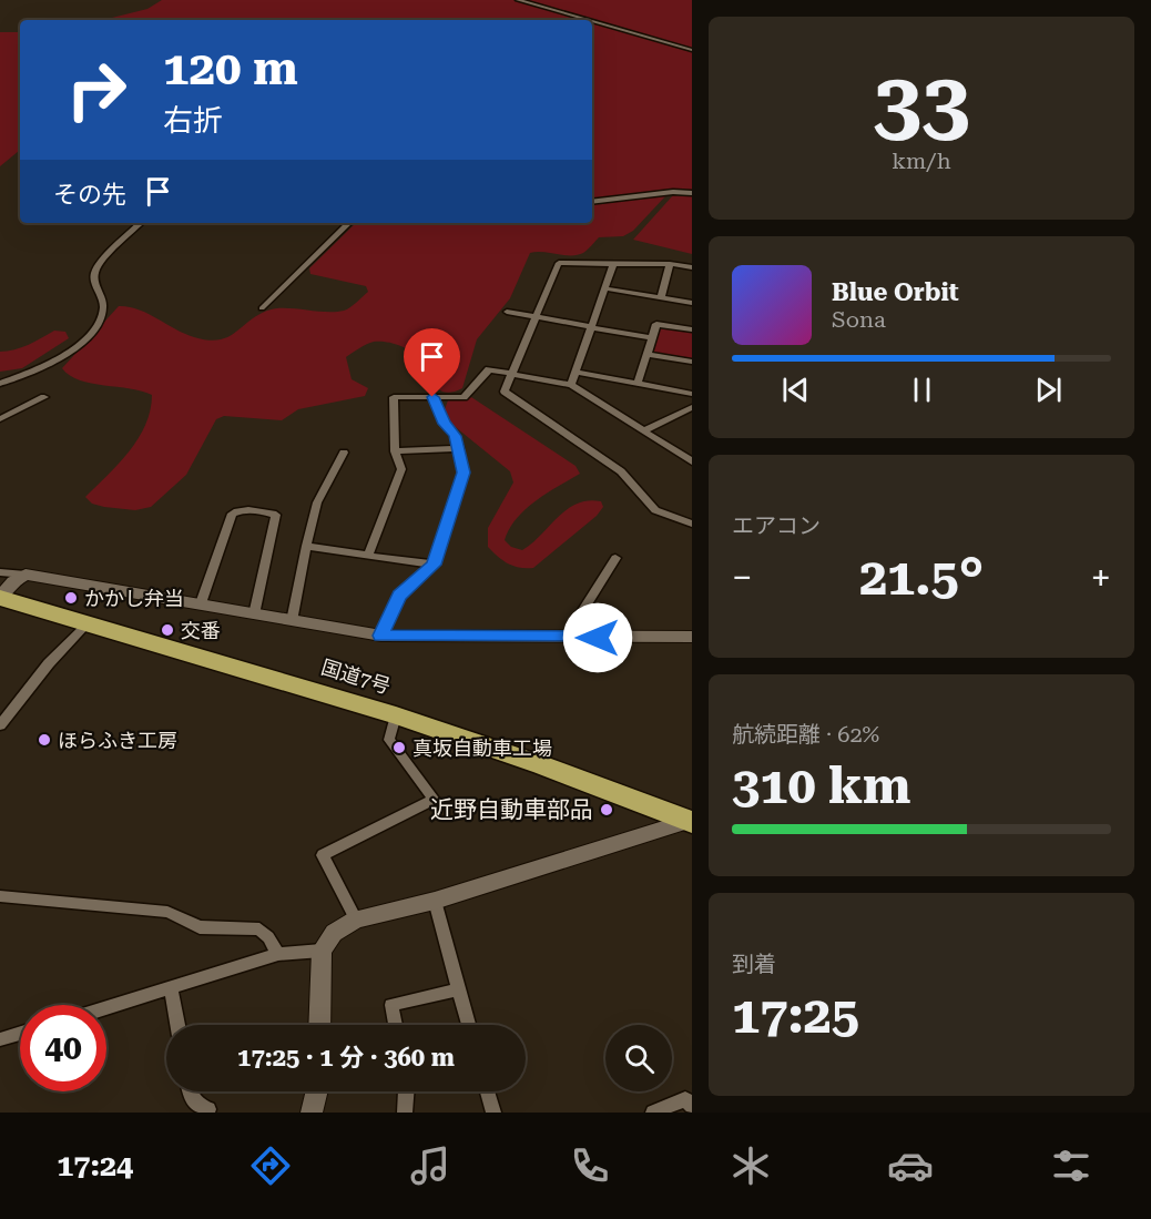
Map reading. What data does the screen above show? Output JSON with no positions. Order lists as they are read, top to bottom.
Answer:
{
  "streets": {
    "highway": ["国道7号"]
  },
  "places": [
    "かかし弁当",
    "交番",
    "ほらふき工房",
    "真坂自動車工場",
    "近野自動車部品"
  ],
  "page": {
    "tile": [
      ["33", "km/h"],
      "エアコン",
      ["航続距離 · 62%", "310 km"],
      ["到着", "17:25"]
    ],
    "turn": ["120 m", "右折"],
    "then": "その先",
    "song": ["Blue Orbit", "Sona"],
    "heat": ["−", "21.5°", "+"],
    "limit": "40",
    "trip": "17:25 · 1 分 · 360 m",
    "tabs": "17:24"
  }
}
